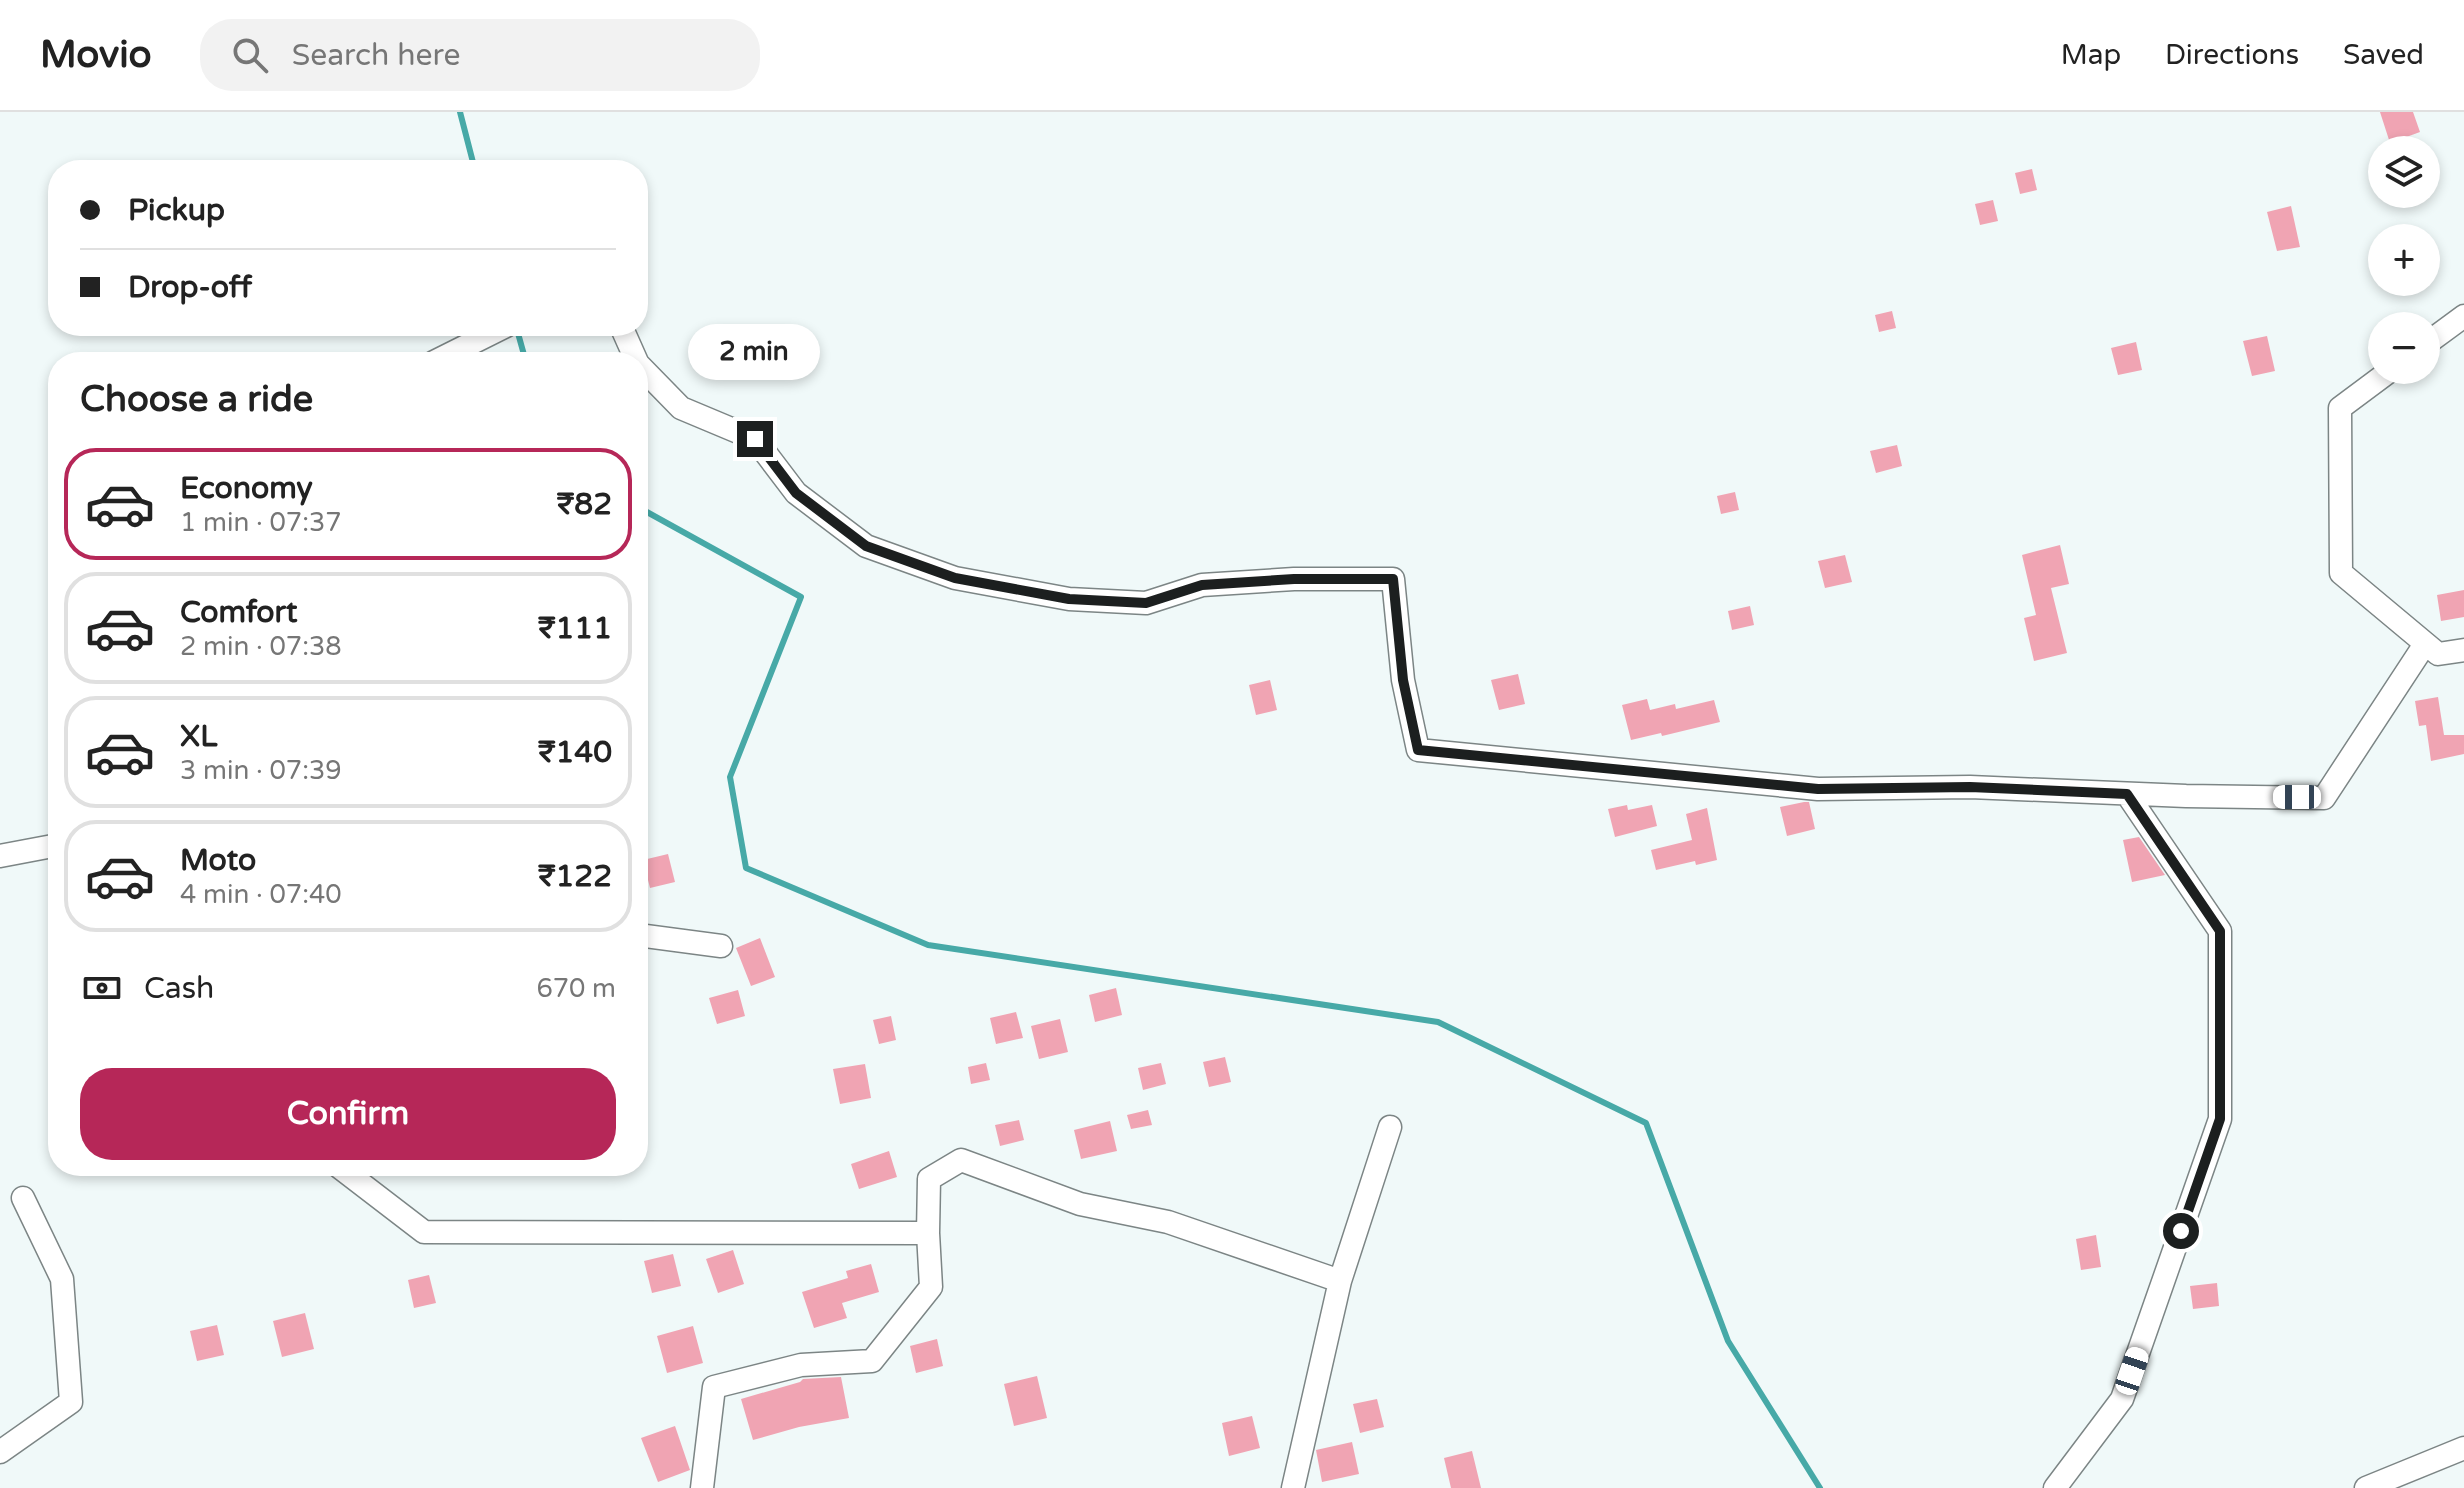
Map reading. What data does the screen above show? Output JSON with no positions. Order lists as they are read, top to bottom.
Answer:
{
  "page": {
    "header": "Movio",
    "search": "Search here",
    "nav": ["Map", "Directions", "Saved"],
    "map_buttons": ["+", "−"],
    "banner": ["Pickup", "Drop-off"],
    "bubble": "2 min",
    "heading": "Choose a ride",
    "list": [
      {
        "name": "Economy",
        "note": "1 min · 07:37",
        "value": "₹82"
      },
      {
        "name": "Comfort",
        "note": "2 min · 07:38",
        "value": "₹111"
      },
      {
        "name": "XL",
        "note": "3 min · 07:39",
        "value": "₹140"
      },
      {
        "name": "Moto",
        "note": "4 min · 07:40",
        "value": "₹122"
      }
    ],
    "pay": ["Cash", "670 m"],
    "buttons": "Confirm"
  }
}
